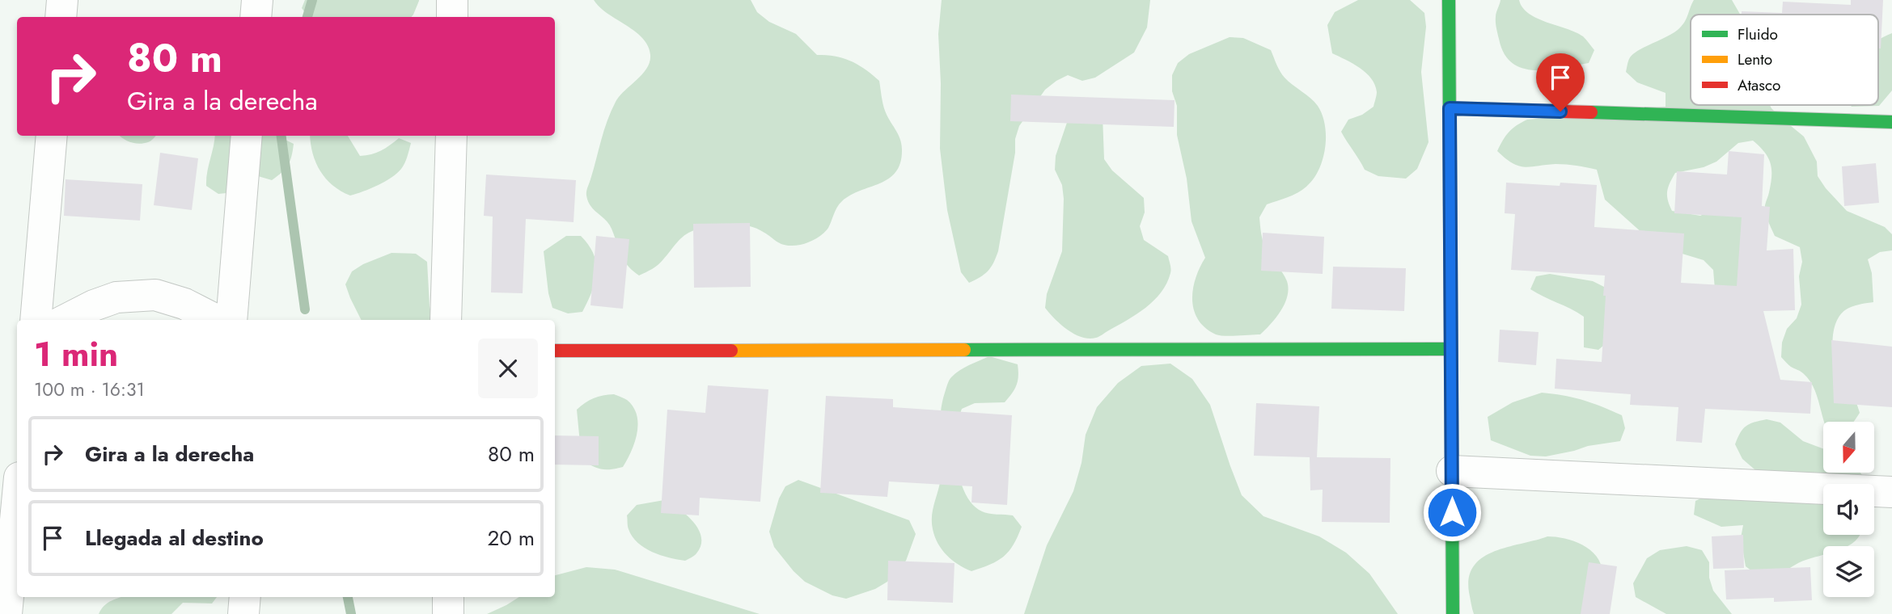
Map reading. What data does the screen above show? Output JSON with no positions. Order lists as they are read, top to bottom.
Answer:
{
  "legend": ["Fluido", "Lento", "Atasco"],
  "north": "bottom",
  "page": {
    "turn": ["80 m", "Gira a la derecha"],
    "heading": ["1 min", "100 m · 16:31"],
    "list": [
      {
        "name": "Gira a la derecha",
        "value": "80 m"
      },
      {
        "name": "Llegada al destino",
        "value": "20 m"
      }
    ]
  }
}
